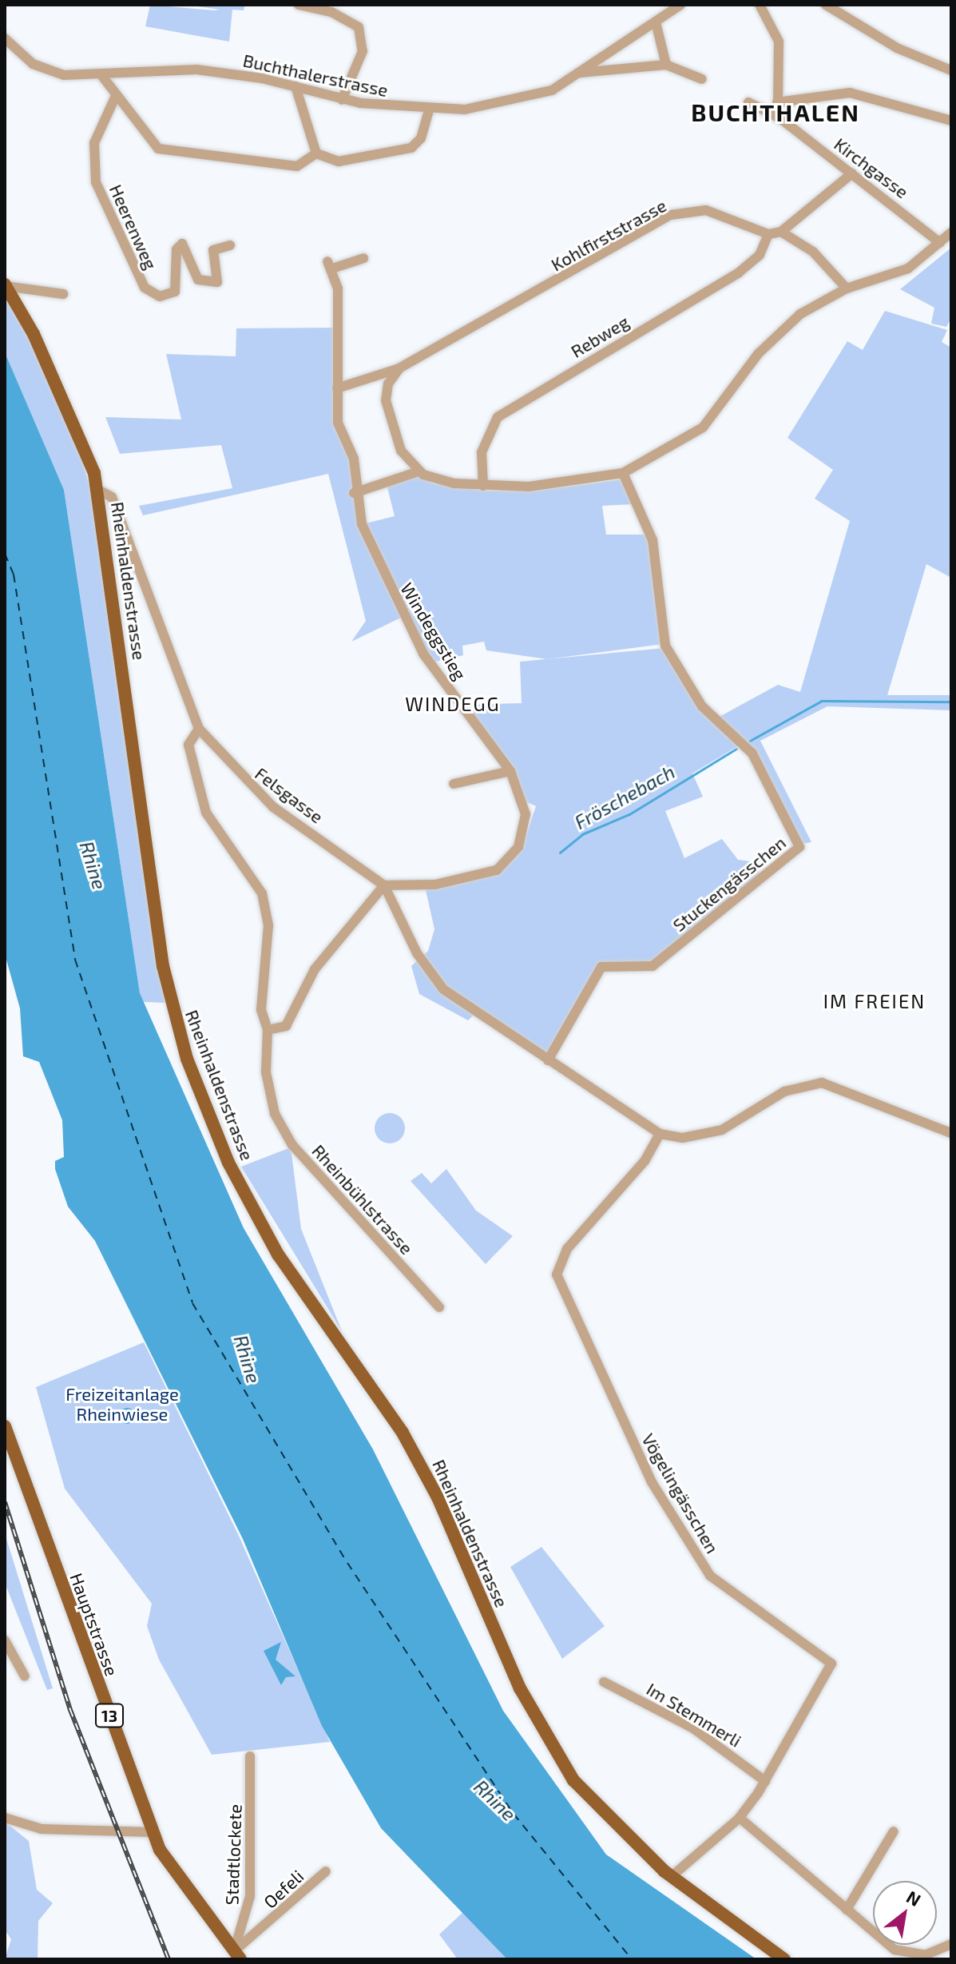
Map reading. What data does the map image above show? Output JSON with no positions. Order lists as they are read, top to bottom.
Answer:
{
  "streets": {
    "main road": ["Rheinhaldenstrasse", "Hauptstrasse", "13"],
    "street": [
      "Buchthalerstrasse",
      "Kirchgasse",
      "Heerenweg",
      "Kohlfirststrasse",
      "Rebweg",
      "Windeggstieg",
      "Felsgasse",
      "Stuckengässchen",
      "Rheinbühlstrasse",
      "Vögelingässchen",
      "Im Stemmerli",
      "Stadtlockete",
      "Oefeli"
    ]
  },
  "crossings": [
    ["Kohlfirststrasse", "Rebweg"],
    ["Rheinhaldenstrasse", "Felsgasse"],
    ["Rheinhaldenstrasse", "Vögelingässchen"],
    ["Windeggstieg", "Felsgasse"],
    ["Felsgasse", "Stuckengässchen"],
    ["Felsgasse", "Rheinbühlstrasse"],
    ["Felsgasse", "Vögelingässchen"],
    ["Vögelingässchen", "Im Stemmerli"],
    ["Hauptstrasse", "Stadtlockete"],
    ["Hauptstrasse", "Oefeli"],
    ["Stadtlockete", "Oefeli"]
  ],
  "districts": ["BUCHTHALEN", "WINDEGG", "IM FREIEN"],
  "water": ["Fröschebach", "Rhine"],
  "parks": ["Freizeitanlage Rheinwiese"],
  "north": "top right"
}
